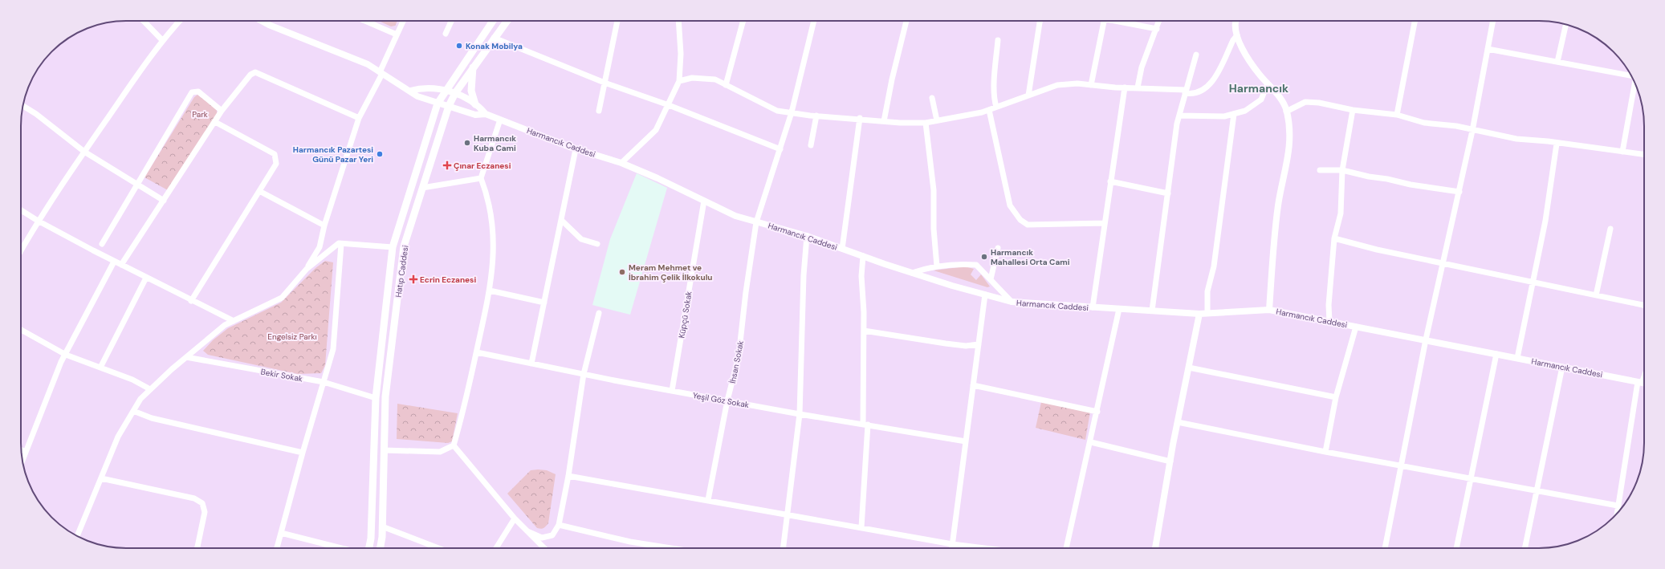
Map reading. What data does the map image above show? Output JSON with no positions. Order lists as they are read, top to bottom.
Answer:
{
  "streets": {
    "main road": ["Hatıp Caddesi"],
    "street": [
      "Harmancık Caddesi",
      "Küpçü Sokak",
      "İhsan Sokak",
      "Bekir Sokak",
      "Yeşil Göz Sokak"
    ]
  },
  "crossings": [
    ["Harmancık Caddesi", "Küpçü Sokak"],
    ["Harmancık Caddesi", "İhsan Sokak"],
    ["Hatıp Caddesi", "Bekir Sokak"],
    ["Küpçü Sokak", "Yeşil Göz Sokak"],
    ["İhsan Sokak", "Yeşil Göz Sokak"]
  ],
  "districts": ["Harmancık"],
  "parks": ["Park", "Engelsiz Parkı"],
  "places": {
    "other": [
      "Konak Mobilya",
      "Harmancık Kuba Cami",
      "Harmancık Pazartesi Günü Pazar Yeri",
      "Harmancık Mahallesi Orta Cami",
      "Meram Mehmet ve İbrahim Çelik İlkokulu"
    ],
    "health": ["Çınar Eczanesi", "Ecrin Eczanesi"]
  }
}
